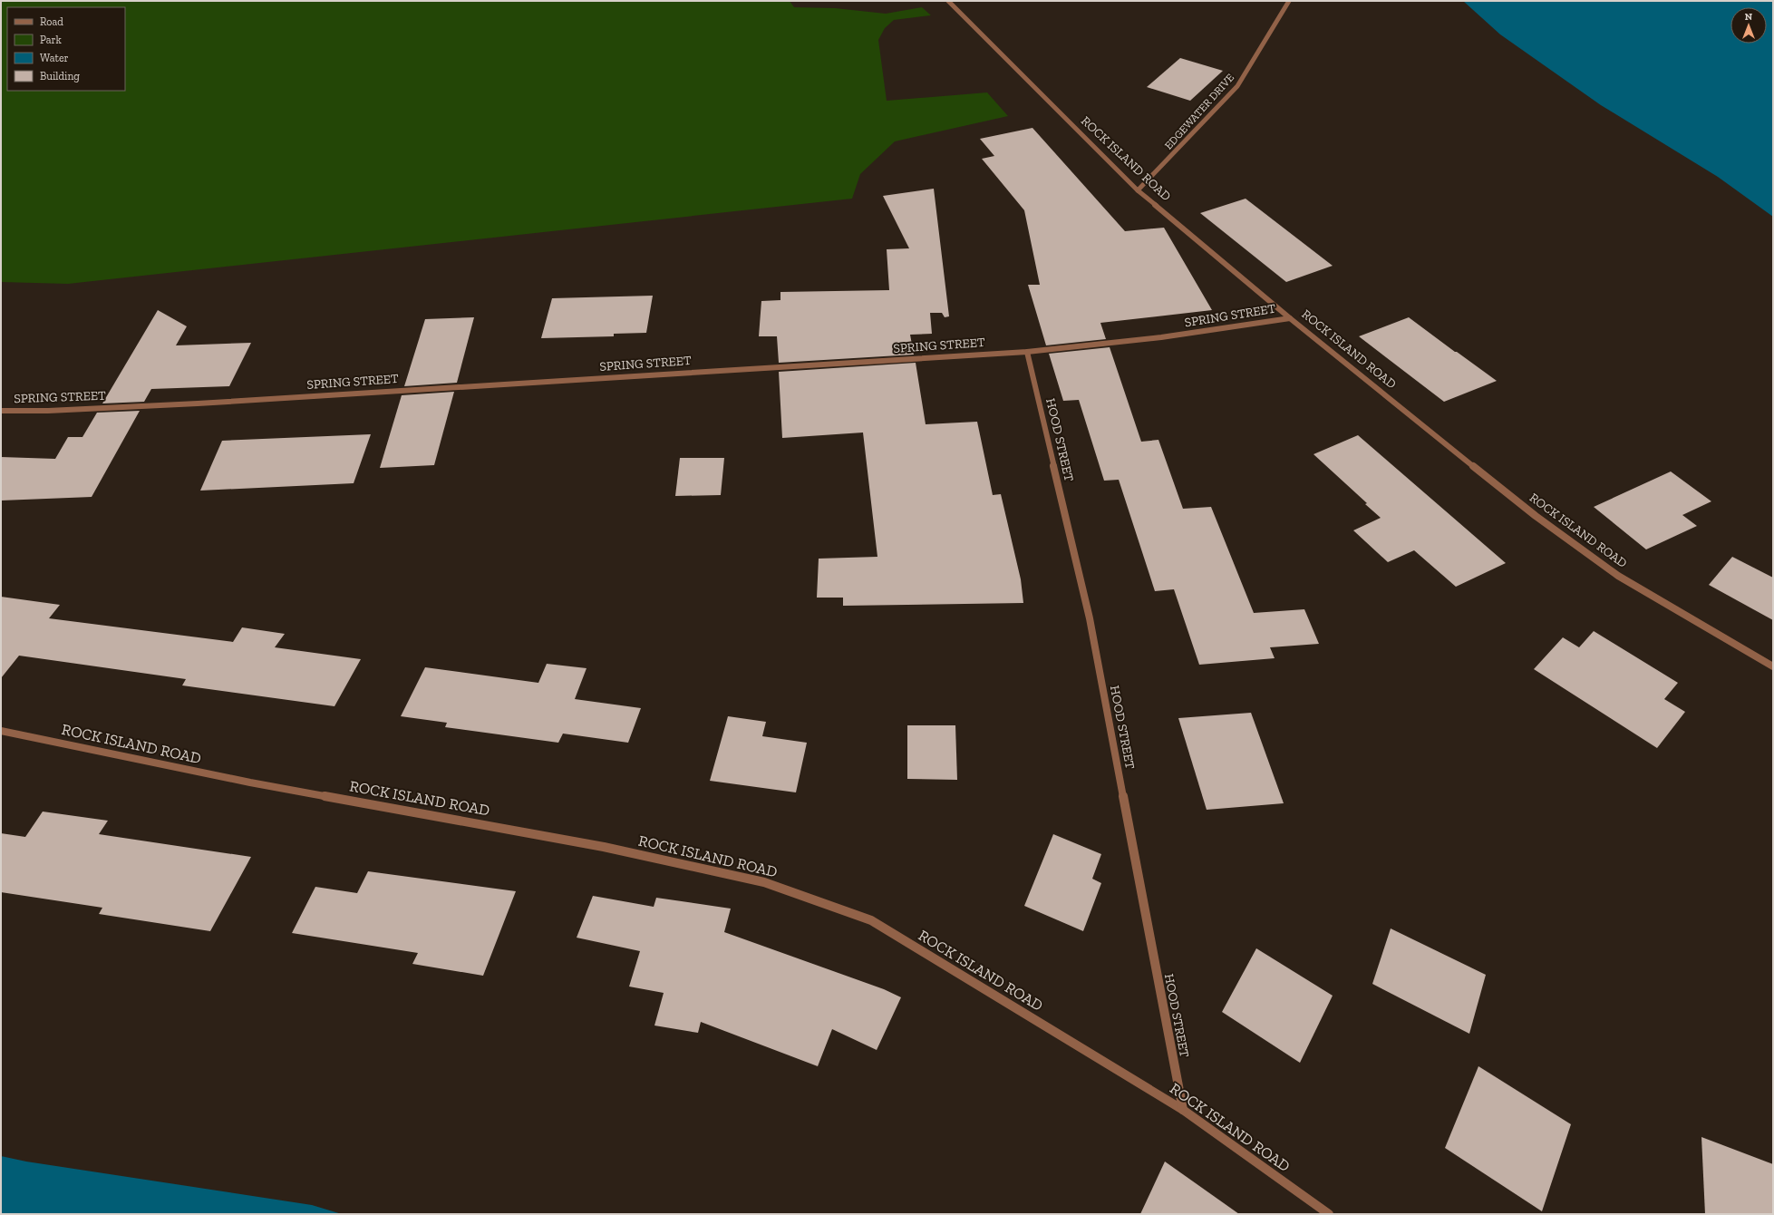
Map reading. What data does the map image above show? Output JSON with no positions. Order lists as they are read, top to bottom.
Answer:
{
  "streets": {
    "street": [
      "EDGEWATER DRIVE",
      "ROCK ISLAND ROAD",
      "SPRING STREET",
      "HOOD STREET"
    ]
  },
  "crossings": [
    ["EDGEWATER DRIVE", "ROCK ISLAND ROAD"],
    ["ROCK ISLAND ROAD", "SPRING STREET"],
    ["ROCK ISLAND ROAD", "HOOD STREET"],
    ["SPRING STREET", "HOOD STREET"]
  ],
  "legend": [
    "Road",
    "Park",
    "Water",
    "Building"
  ],
  "north": "top"
}
